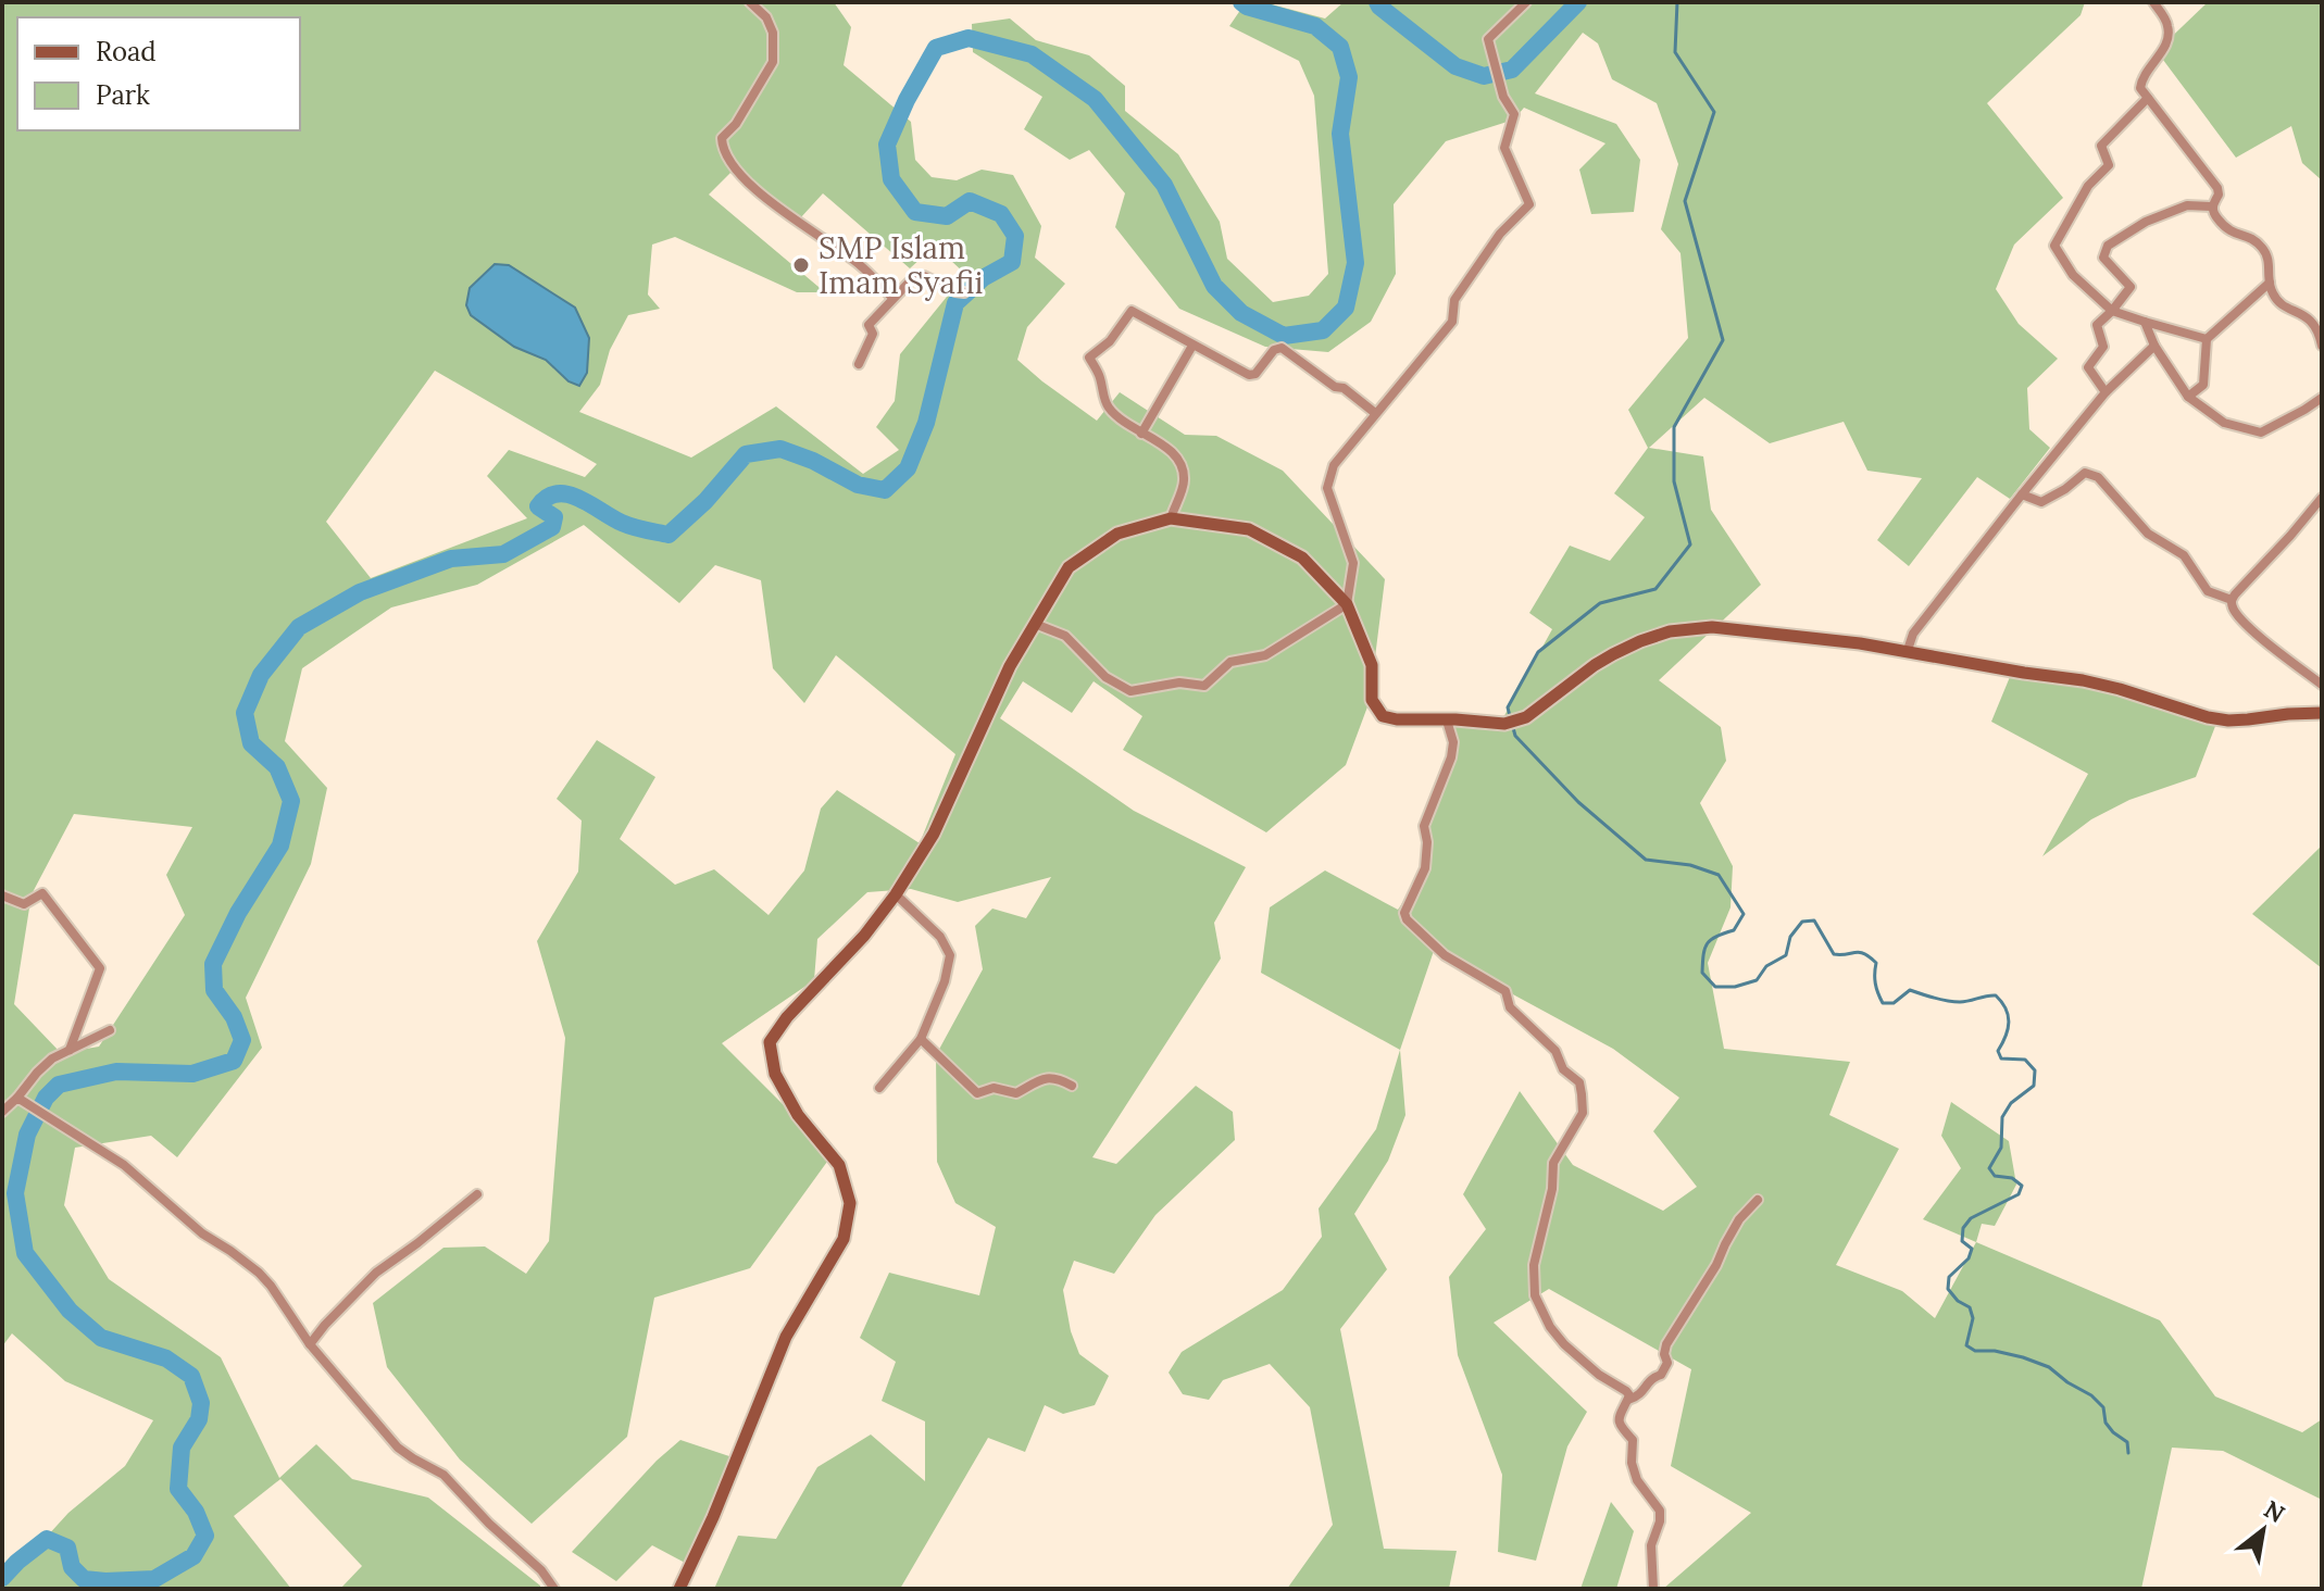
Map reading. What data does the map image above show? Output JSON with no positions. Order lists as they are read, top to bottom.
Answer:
{
  "places": ["SMP Islam Imam Syafii"],
  "legend": ["Road", "Park"],
  "north": "top right"
}
